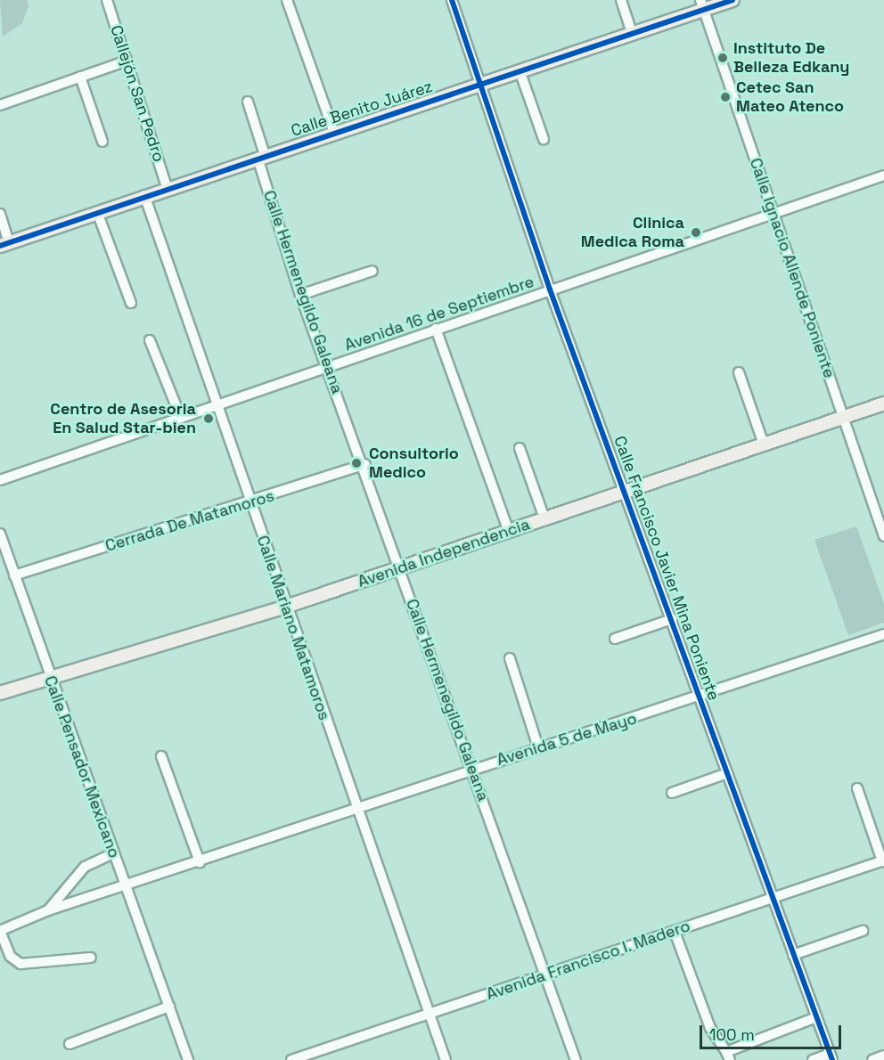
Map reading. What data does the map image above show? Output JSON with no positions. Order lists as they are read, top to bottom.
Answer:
{
  "streets": {
    "main road": ["Calle Benito Juárez", "Avenida Independencia"],
    "street": [
      "Callejón San Pedro",
      "Calle Ignacio Allende Poniente",
      "Calle Hermenegildo Galeana",
      "Avenida 16 de Septiembre",
      "Cerrada De Matamoros",
      "Calle Francisco Javier Mina Poniente",
      "Calle Mariano Matamoros",
      "Avenida 5 de Mayo",
      "Calle Pensador Mexicano",
      "Avenida Francisco I. Madero"
    ]
  },
  "crossings": [
    ["Callejón San Pedro", "Calle Benito Juárez"],
    ["Calle Benito Juárez", "Calle Ignacio Allende Poniente"],
    ["Calle Benito Juárez", "Calle Hermenegildo Galeana"],
    ["Calle Benito Juárez", "Calle Francisco Javier Mina Poniente"],
    ["Calle Benito Juárez", "Calle Mariano Matamoros"],
    ["Calle Ignacio Allende Poniente", "Avenida 16 de Septiembre"],
    ["Calle Ignacio Allende Poniente", "Avenida Independencia"],
    ["Calle Hermenegildo Galeana", "Avenida 16 de Septiembre"],
    ["Calle Hermenegildo Galeana", "Cerrada De Matamoros"],
    ["Calle Hermenegildo Galeana", "Avenida Independencia"],
    ["Calle Hermenegildo Galeana", "Avenida 5 de Mayo"],
    ["Calle Hermenegildo Galeana", "Avenida Francisco I. Madero"],
    ["Avenida 16 de Septiembre", "Calle Francisco Javier Mina Poniente"],
    ["Avenida 16 de Septiembre", "Calle Mariano Matamoros"],
    ["Cerrada De Matamoros", "Calle Mariano Matamoros"],
    ["Cerrada De Matamoros", "Calle Pensador Mexicano"],
    ["Avenida Independencia", "Calle Francisco Javier Mina Poniente"],
    ["Avenida Independencia", "Calle Mariano Matamoros"],
    ["Avenida Independencia", "Calle Pensador Mexicano"],
    ["Calle Francisco Javier Mina Poniente", "Avenida 5 de Mayo"],
    ["Calle Francisco Javier Mina Poniente", "Avenida Francisco I. Madero"],
    ["Calle Mariano Matamoros", "Avenida 5 de Mayo"],
    ["Calle Mariano Matamoros", "Avenida Francisco I. Madero"],
    ["Avenida 5 de Mayo", "Calle Pensador Mexicano"]
  ],
  "places": [
    "Instituto De Belleza Edkany",
    "Cetec San Mateo Atenco",
    "Clinica Medica Roma",
    "Centro de Asesoria En Salud Star-bien",
    "Consultorio Medico"
  ],
  "scale_bar": "100 m"
}
